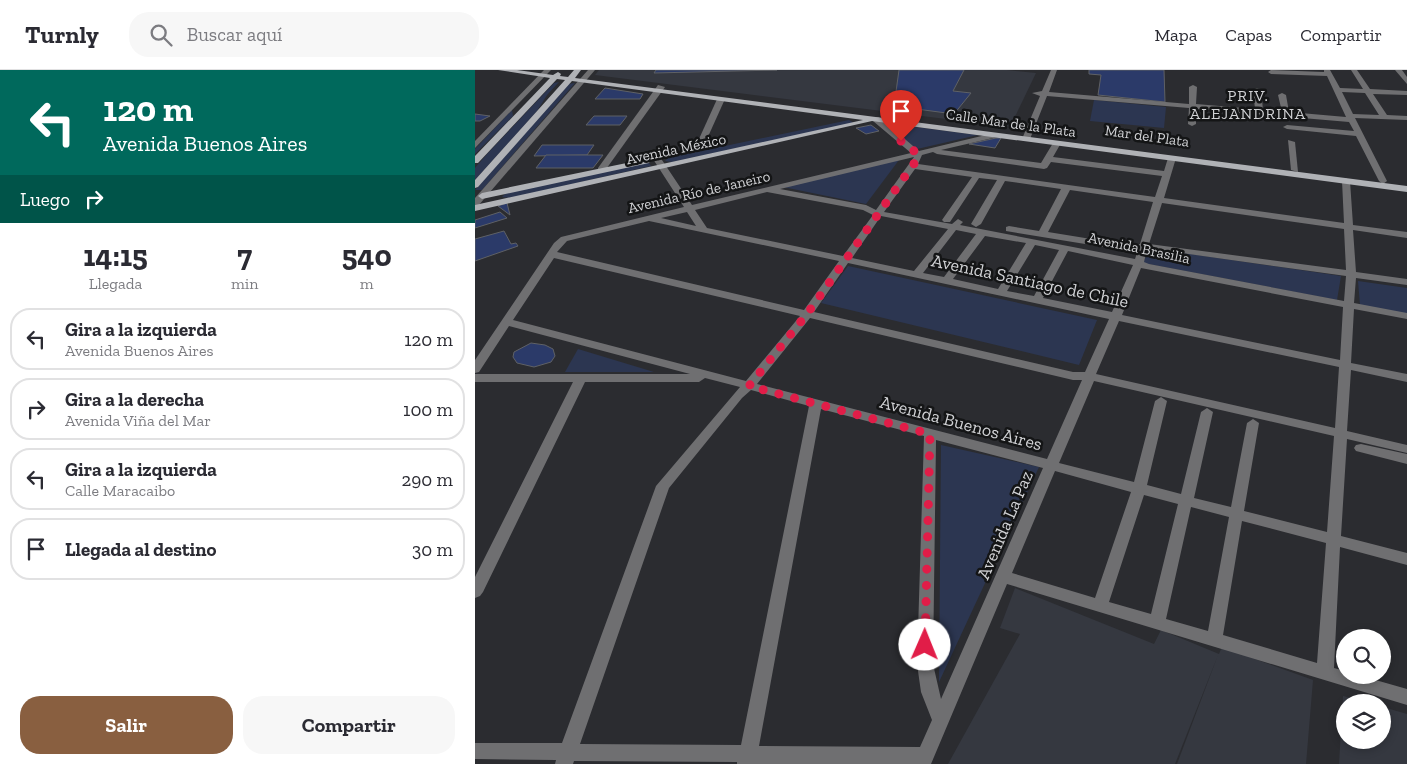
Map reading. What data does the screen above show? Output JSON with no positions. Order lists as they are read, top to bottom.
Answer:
{
  "streets": {
    "main road": ["Calle Mar de la Plata", "Mar del Plata", "Avenida México"],
    "street": [
      "Avenida Río de Janeiro",
      "Avenida Brasilia",
      "Avenida Santiago de Chile",
      "Avenida Buenos Aires",
      "Avenida La Paz"
    ]
  },
  "crossings": [
    ["Calle Mar de la Plata", "Mar del Plata"],
    ["Calle Mar de la Plata", "Avenida México"],
    ["Calle Mar de la Plata", "Avenida Río de Janeiro"],
    ["Calle Mar de la Plata", "Avenida La Paz"],
    ["Mar del Plata", "Avenida México"],
    ["Avenida Río de Janeiro", "Avenida Brasilia"],
    ["Avenida Río de Janeiro", "Avenida Santiago de Chile"],
    ["Avenida Río de Janeiro", "Avenida Buenos Aires"],
    ["Avenida Brasilia", "Avenida La Paz"],
    ["Avenida Santiago de Chile", "Avenida La Paz"],
    ["Avenida Buenos Aires", "Avenida La Paz"]
  ],
  "districts": ["PRIV. ALEJANDRINA"],
  "page": {
    "header": "Turnly",
    "search": "Buscar aquí",
    "nav": ["Mapa", "Capas", "Compartir"],
    "turn": ["120 m", "Avenida Buenos Aires"],
    "then": "Luego",
    "eta": [
      "14:15",
      "Llegada",
      "7",
      "min",
      "540",
      "m"
    ],
    "list": [
      {
        "name": "Gira a la izquierda",
        "note": "Avenida Buenos Aires",
        "value": "120 m"
      },
      {
        "name": "Gira a la derecha",
        "note": "Avenida Viña del Mar",
        "value": "100 m"
      },
      {
        "name": "Gira a la izquierda",
        "note": "Calle Maracaibo",
        "value": "290 m"
      },
      {
        "name": "Llegada al destino",
        "value": "30 m"
      }
    ],
    "buttons": ["Salir", "Compartir"]
  }
}
